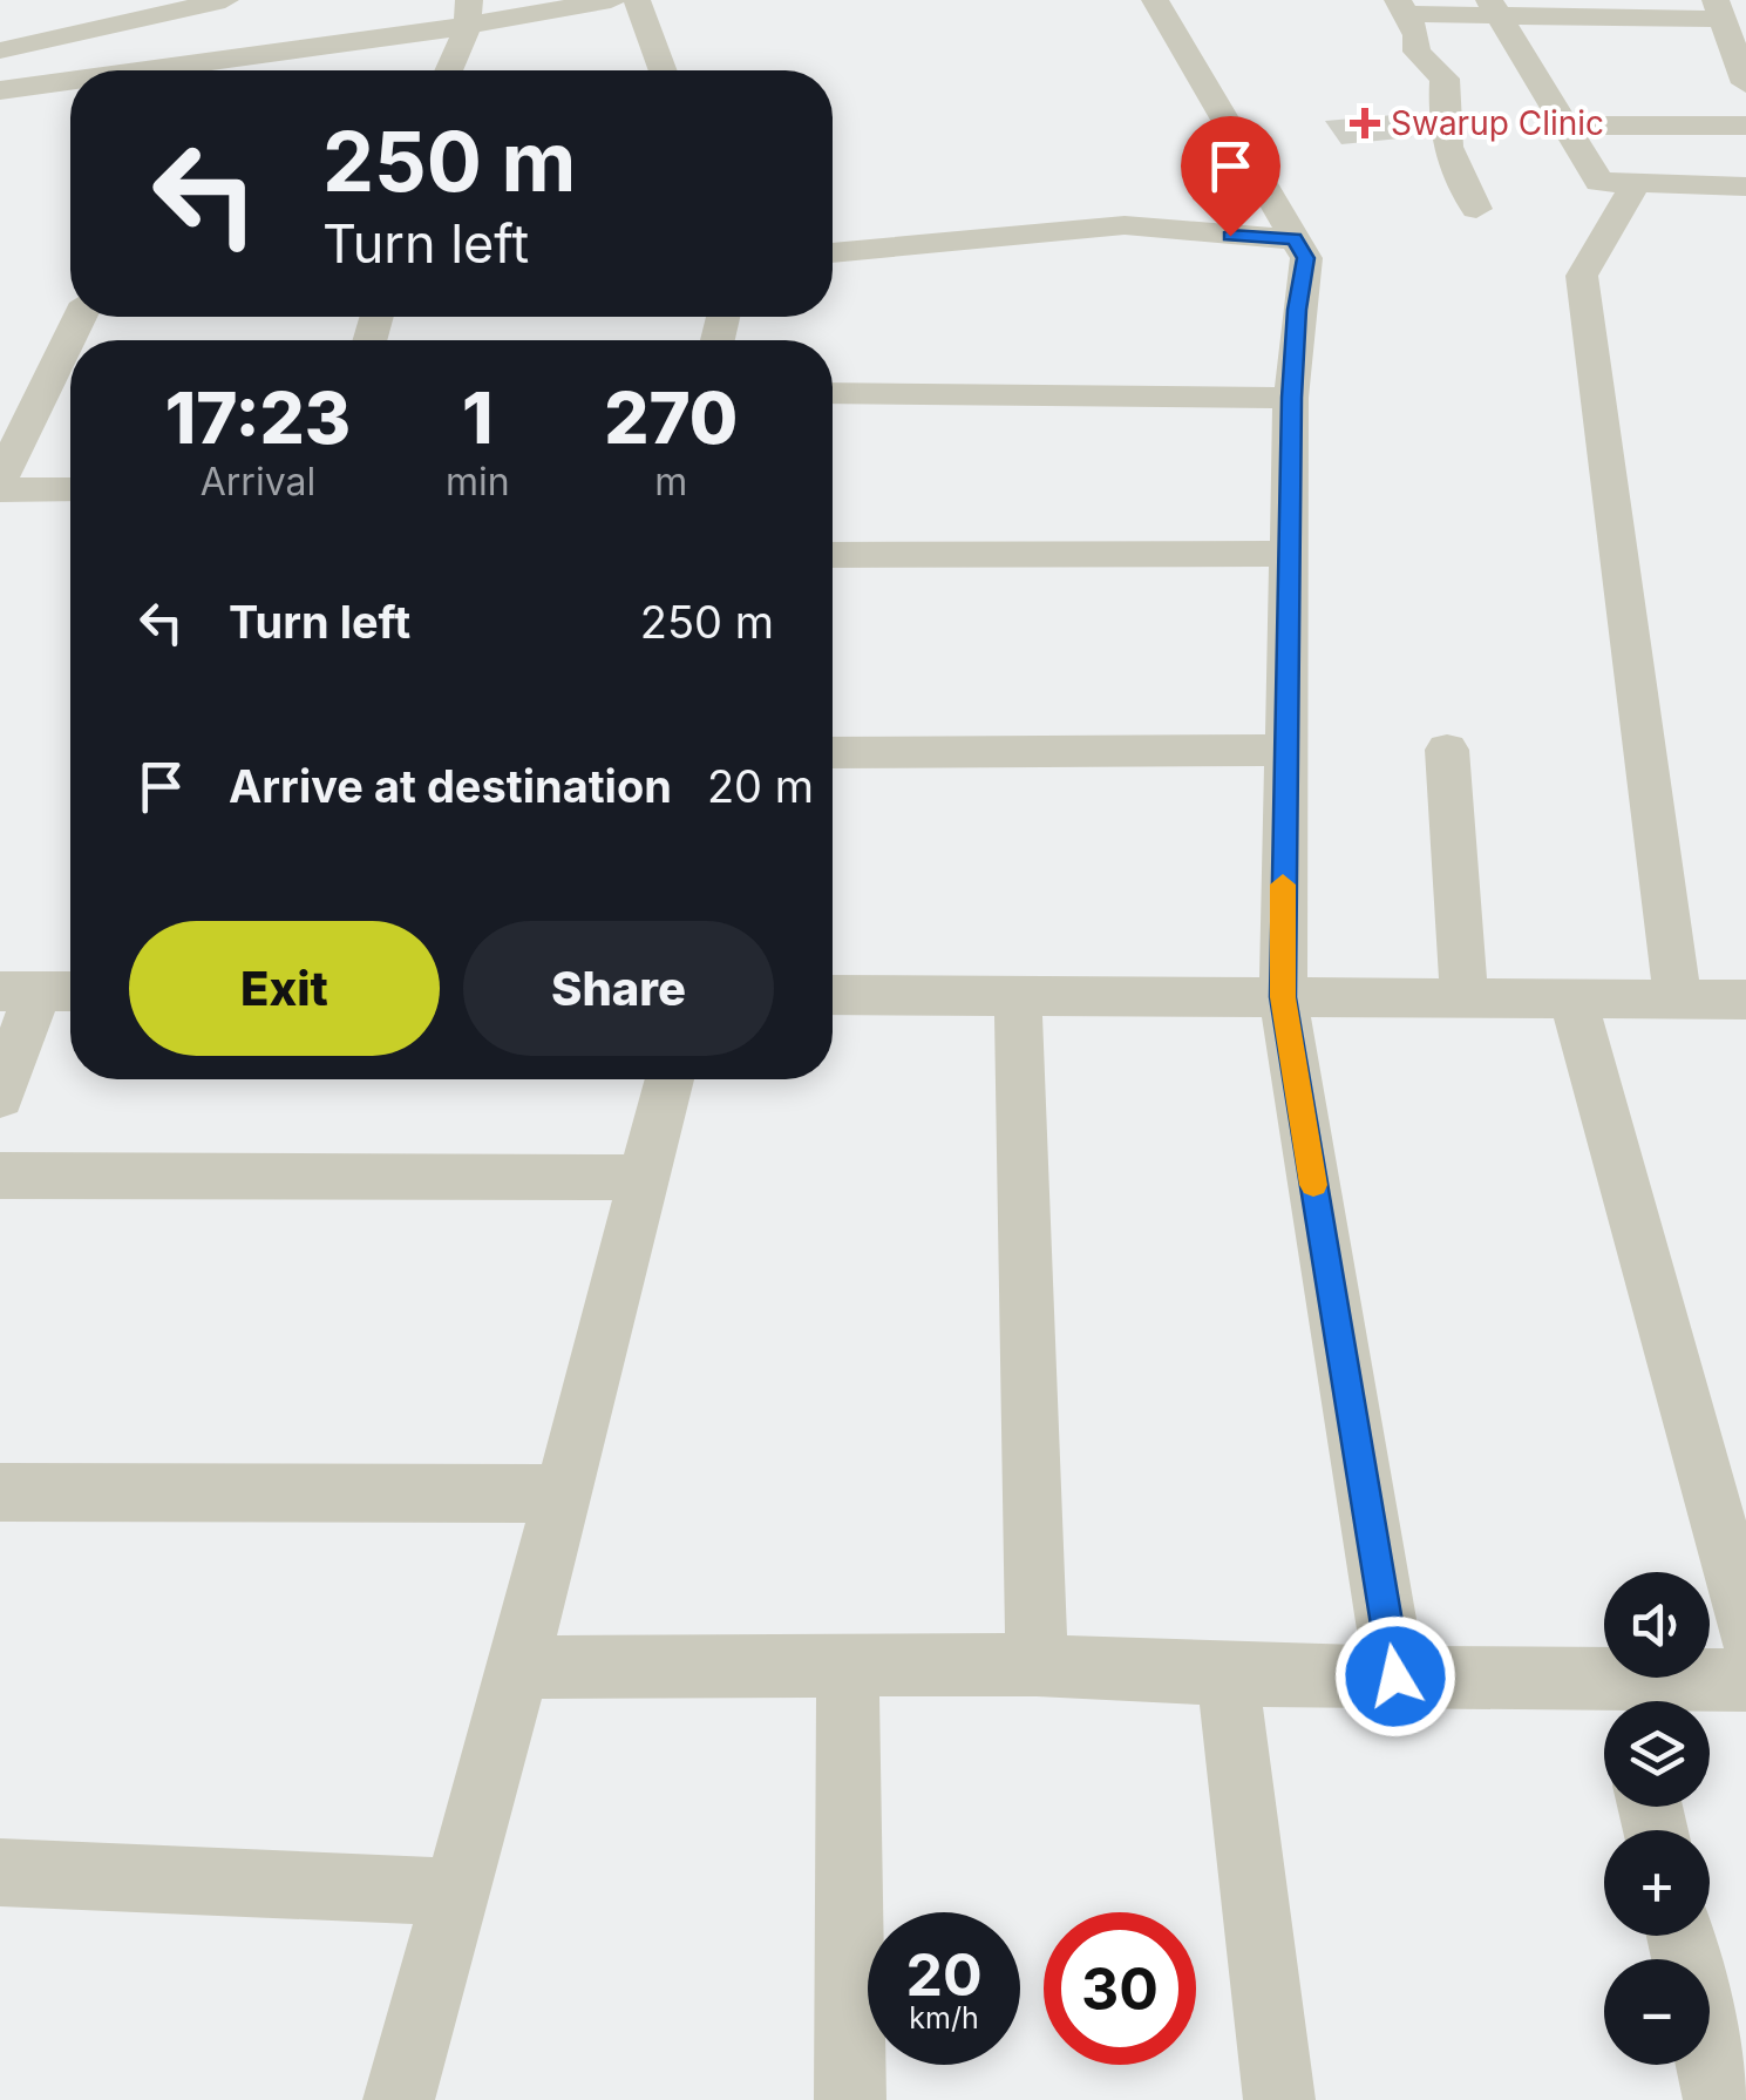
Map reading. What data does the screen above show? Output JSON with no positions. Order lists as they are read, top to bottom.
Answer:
{
  "places": {
    "health": ["Swarup Clinic"]
  },
  "page": {
    "turn": ["250 m", "Turn left"],
    "eta": [
      "17:23",
      "Arrival",
      "1",
      "min",
      "270",
      "m"
    ],
    "list": [
      {
        "name": "Turn left",
        "value": "250 m"
      },
      {
        "name": "Arrive at destination",
        "value": "20 m"
      }
    ],
    "buttons": ["Exit", "Share"],
    "map_buttons": ["+", "−"],
    "speed": "20 km/h",
    "limit": "30"
  }
}
